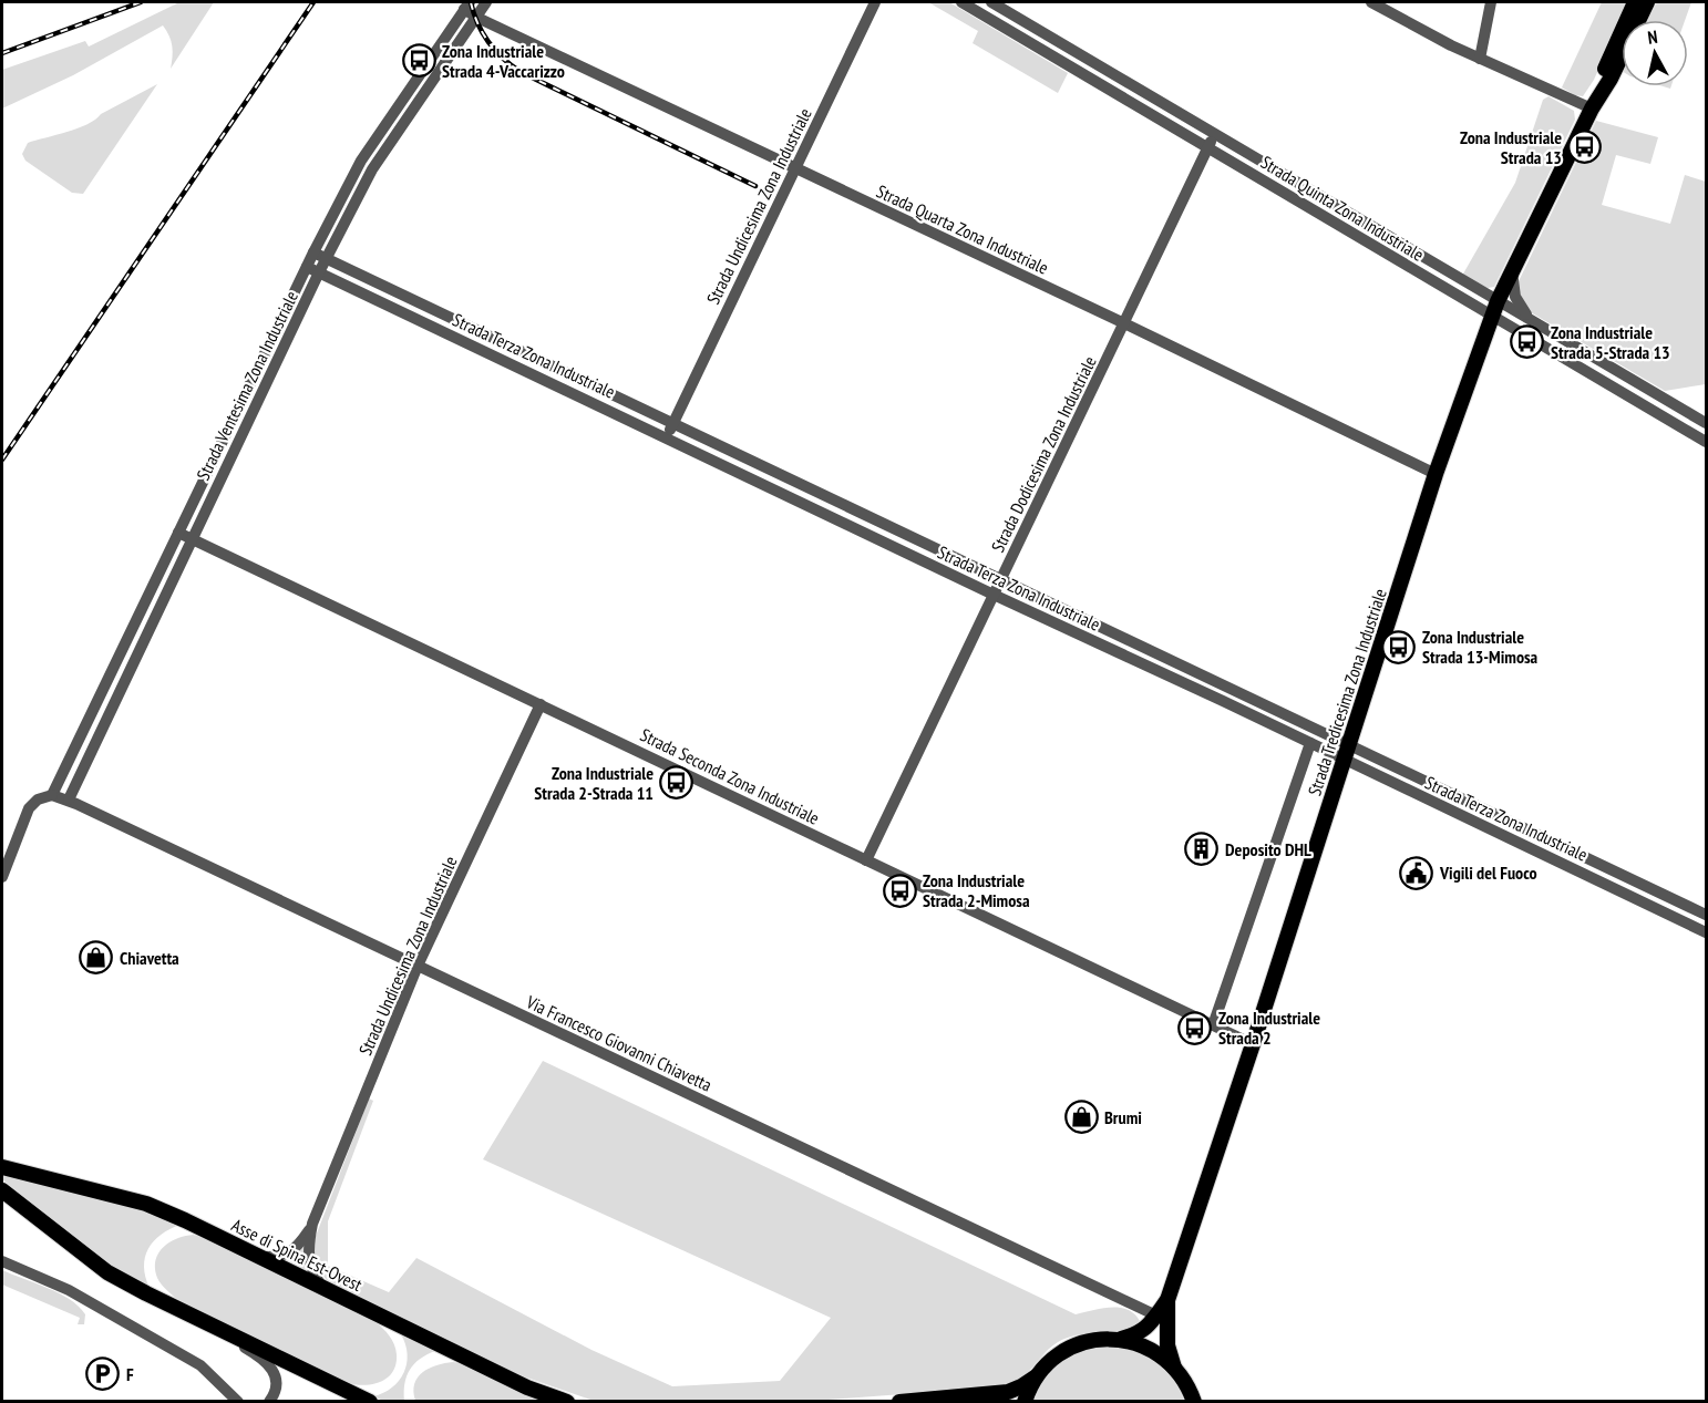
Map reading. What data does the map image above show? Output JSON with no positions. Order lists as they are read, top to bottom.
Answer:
{
  "streets": {
    "main road": ["Strada Tredicesima Zona Industriale", "Asse di Spina Est-Ovest"],
    "street": [
      "Strada Undicesima Zona Industriale",
      "Strada Quinta Zona Industriale",
      "Strada Quarta Zona Industriale",
      "Strada Terza Zona Industriale",
      "Strada Ventesima Zona Industriale",
      "Strada Dodicesima Zona Industriale",
      "Strada Seconda Zona Industriale",
      "Via Francesco Giovanni Chiavetta"
    ]
  },
  "crossings": [
    ["Strada Undicesima Zona Industriale", "Strada Quarta Zona Industriale"],
    ["Strada Undicesima Zona Industriale", "Strada Terza Zona Industriale"],
    ["Strada Undicesima Zona Industriale", "Strada Seconda Zona Industriale"],
    ["Strada Undicesima Zona Industriale", "Via Francesco Giovanni Chiavetta"],
    ["Strada Quinta Zona Industriale", "Strada Dodicesima Zona Industriale"],
    ["Strada Quinta Zona Industriale", "Strada Tredicesima Zona Industriale"],
    ["Strada Quarta Zona Industriale", "Strada Ventesima Zona Industriale"],
    ["Strada Quarta Zona Industriale", "Strada Dodicesima Zona Industriale"],
    ["Strada Quarta Zona Industriale", "Strada Tredicesima Zona Industriale"],
    ["Strada Terza Zona Industriale", "Strada Ventesima Zona Industriale"],
    ["Strada Terza Zona Industriale", "Strada Dodicesima Zona Industriale"],
    ["Strada Terza Zona Industriale", "Strada Tredicesima Zona Industriale"],
    ["Strada Ventesima Zona Industriale", "Strada Seconda Zona Industriale"],
    ["Strada Ventesima Zona Industriale", "Via Francesco Giovanni Chiavetta"],
    ["Strada Dodicesima Zona Industriale", "Strada Seconda Zona Industriale"],
    ["Strada Tredicesima Zona Industriale", "Strada Seconda Zona Industriale"]
  ],
  "places": {
    "bus stop": [
      "Zona Industriale Strada 4-Vaccarizzo",
      "Zona Industriale Strada 13",
      "Zona Industriale Strada 5-Strada 13",
      "Zona Industriale Strada 13-Mimosa",
      "Zona Industriale Strada 2-Strada 11",
      "Zona Industriale Strada 2-Mimosa",
      "Zona Industriale Strada 2"
    ],
    "building": ["Deposito DHL"],
    "public building": ["Vigili del Fuoco"],
    "shop": ["Chiavetta", "Brumi"],
    "parking": ["F"]
  },
  "north": "top"
}
